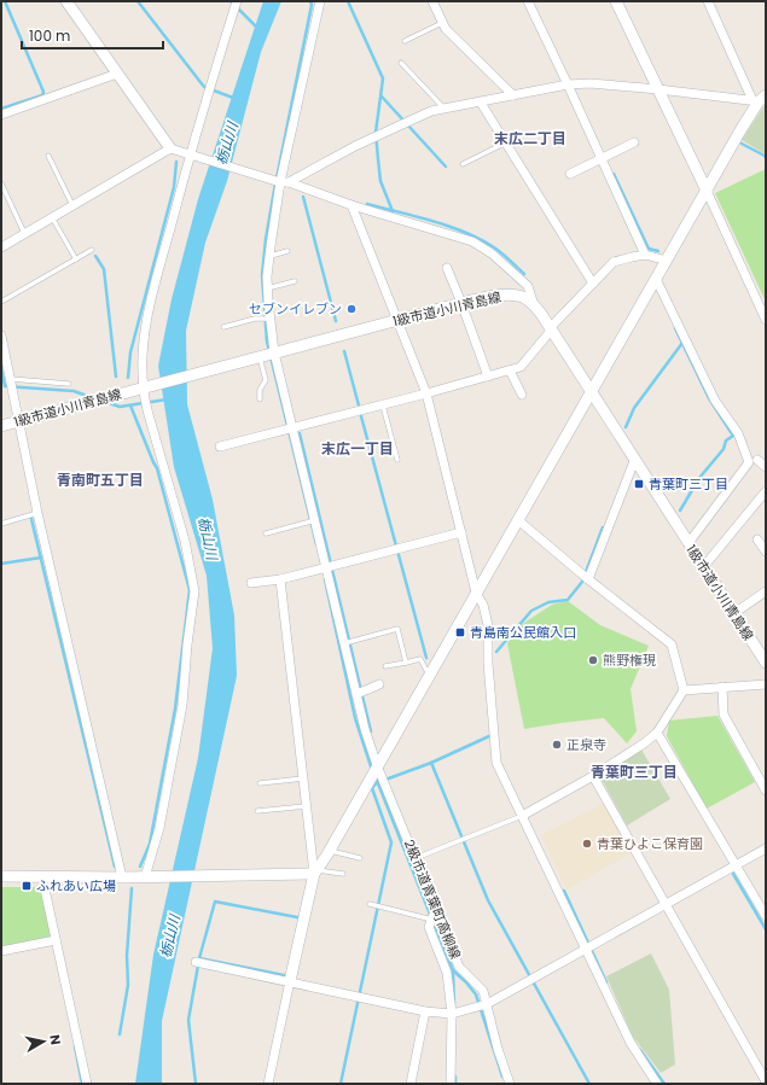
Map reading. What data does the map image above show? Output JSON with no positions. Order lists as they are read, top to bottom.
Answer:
{
  "streets": {
    "street": ["1級市道小川青島線", "2級市道青葉町高柳線"]
  },
  "crossings": [
    ["1級市道小川青島線", "2級市道青葉町高柳線"]
  ],
  "districts": [
    "末広二丁目",
    "末広一丁目",
    "青南町五丁目",
    "青葉町三丁目"
  ],
  "water": ["栃山川"],
  "places": {
    "other": [
      "セブンイレブン",
      "熊野権現",
      "正泉寺",
      "青葉ひよこ保育園"
    ],
    "transit": ["青葉町三丁目", "青島南公民館入口", "ふれあい広場"]
  },
  "scale_bar": "100 m",
  "north": "right"
}
